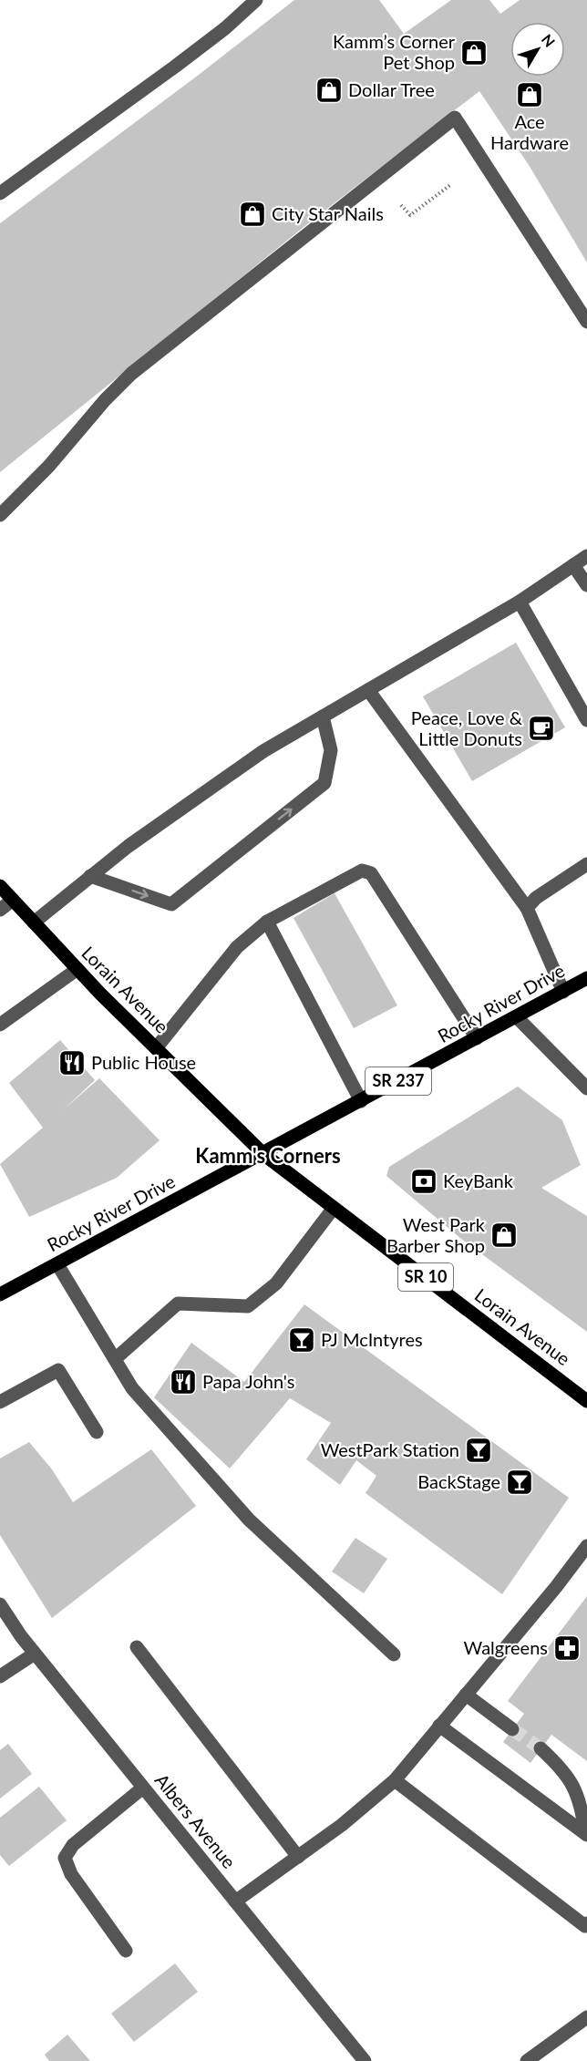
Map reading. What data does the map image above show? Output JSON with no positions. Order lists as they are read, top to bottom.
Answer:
{
  "streets": {
    "main road": [
      "Lorain Avenue",
      "Rocky River Drive",
      "SR 237",
      "SR 10"
    ],
    "street": ["Albers Avenue"]
  },
  "crossings": [
    ["Lorain Avenue", "Rocky River Drive"]
  ],
  "districts": ["Kamm's Corners"],
  "places": {
    "shop": [
      "Kamm’s Corner Pet Shop",
      "Dollar Tree",
      "Ace Hardware",
      "City Star Nails",
      "West Park Barber Shop"
    ],
    "cafe": ["Peace, Love & Little Donuts"],
    "restaurant": ["Public House", "Papa John's"],
    "bank": ["KeyBank"],
    "bar": ["PJ McIntyres", "WestPark Station", "BackStage"],
    "pharmacy": ["Walgreens"]
  },
  "north": "top right"
}
